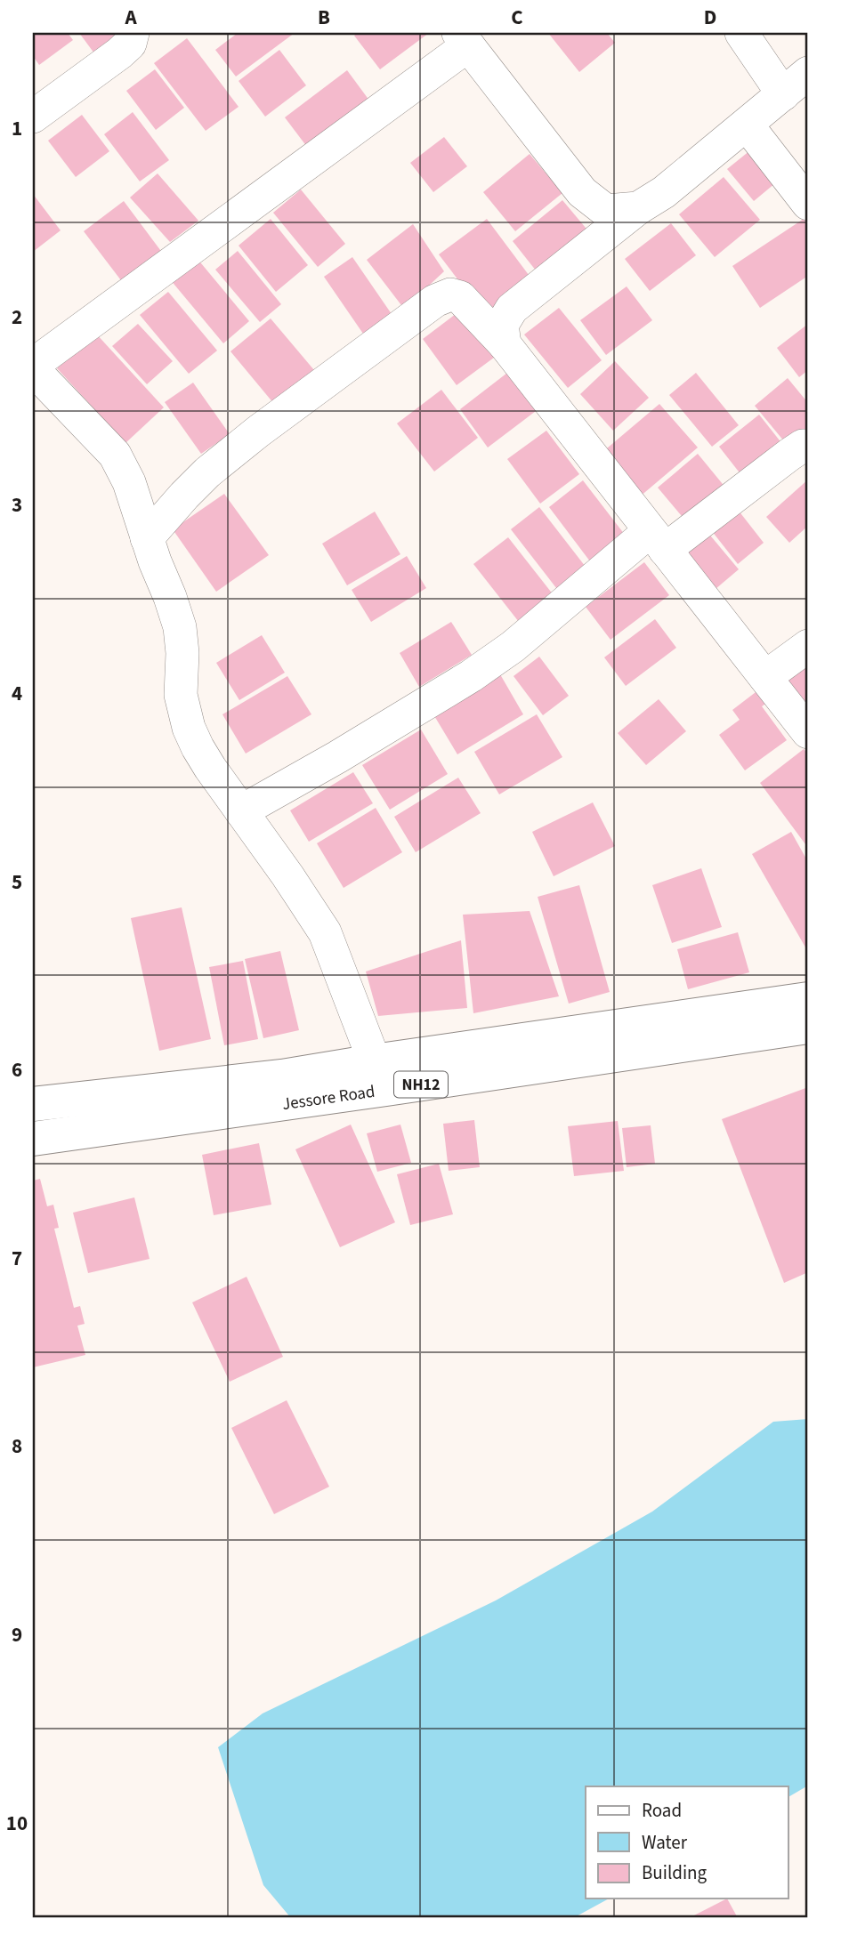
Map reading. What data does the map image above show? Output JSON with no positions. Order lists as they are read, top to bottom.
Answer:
{
  "streets": {
    "highway": ["NH12", "Jessore Road"]
  },
  "crossings": [
    ["NH12", "Jessore Road"]
  ],
  "legend": ["Road", "Water", "Building"],
  "grid": {
    "columns": [
      "A",
      "B",
      "C",
      "D"
    ],
    "rows": [
      "1",
      "2",
      "3",
      "4",
      "5",
      "6",
      "7",
      "8",
      "9",
      "10"
    ]
  }
}
